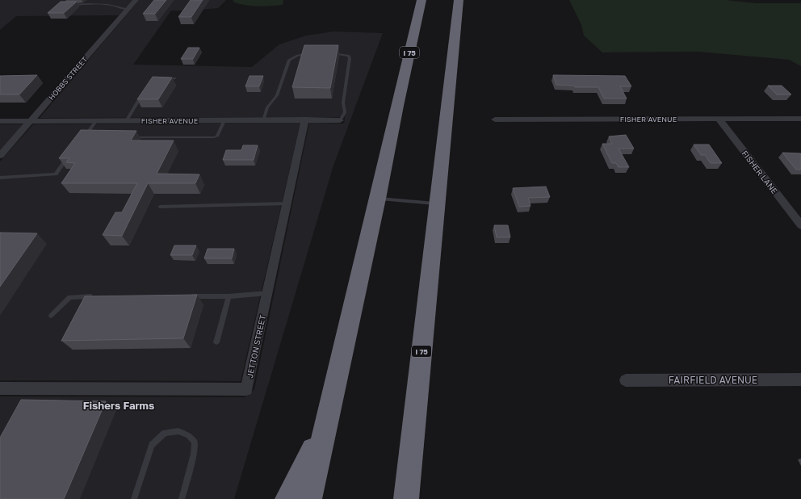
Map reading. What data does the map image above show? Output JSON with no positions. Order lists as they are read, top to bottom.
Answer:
{
  "streets": {
    "highway": ["I 75"],
    "street": [
      "HOBBS STREET",
      "FISHER AVENUE",
      "FISHER LANE",
      "JETTON STREET",
      "FAIRFIELD AVENUE"
    ]
  },
  "crossings": [
    ["HOBBS STREET", "FISHER AVENUE"],
    ["FISHER AVENUE", "FISHER LANE"],
    ["FISHER AVENUE", "JETTON STREET"]
  ],
  "districts": ["Fishers Farms"]
}
